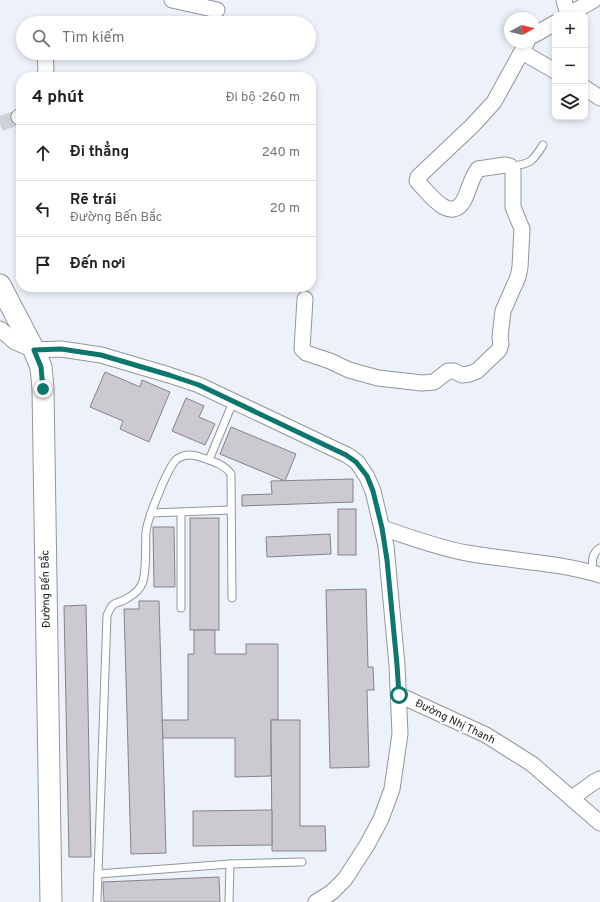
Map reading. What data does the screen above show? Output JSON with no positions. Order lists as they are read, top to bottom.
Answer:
{
  "streets": {
    "main road": ["Đường Bến Bắc"],
    "street": ["Đường Nhị Thanh"]
  },
  "north": "right",
  "page": {
    "map_buttons": ["+", "−"],
    "search": "Tìm kiếm",
    "heading": ["4 phút", "Đi bộ · 260 m"],
    "list": [
      ["Đi thẳng", "240 m"],
      ["Rẽ trái", "Đường Bến Bắc", "20 m"],
      "Đến nơi"
    ]
  }
}
